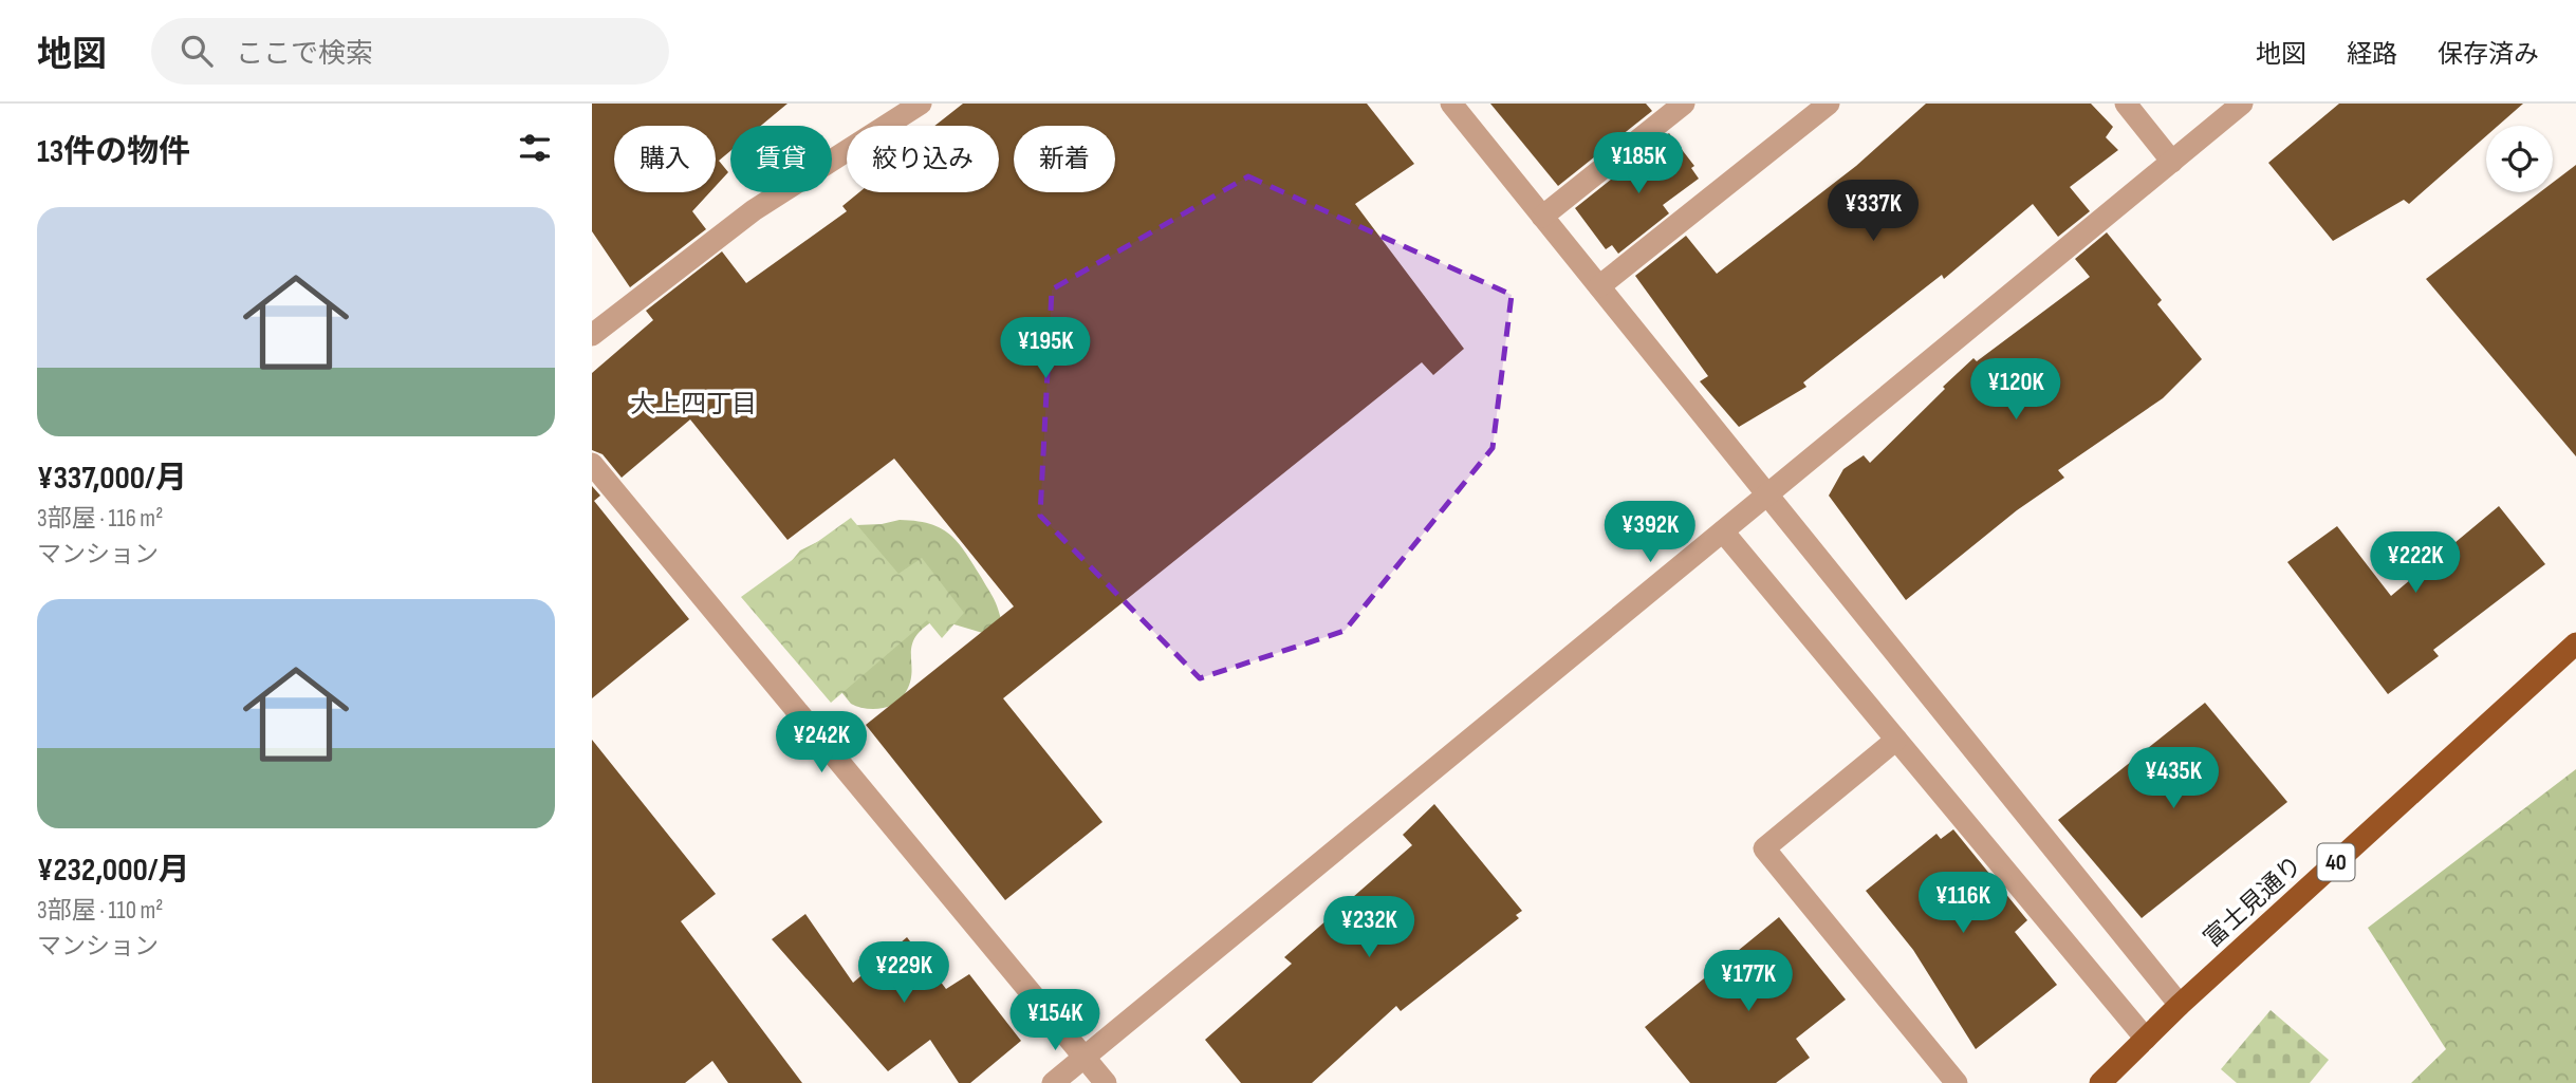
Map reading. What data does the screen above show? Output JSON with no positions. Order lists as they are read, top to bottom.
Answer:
{
  "streets": {
    "main road": ["40", "富士見通り"]
  },
  "districts": ["大上四丁目"],
  "page": {
    "header": "地図",
    "search": "ここで検索",
    "nav": ["地図", "経路", "保存済み"],
    "heading": "13件の物件",
    "chip": [
      "購入",
      "賃貸",
      "絞り込み",
      "新着"
    ],
    "price": [
      "¥185K",
      "¥337K",
      "¥195K",
      "¥120K",
      "¥392K",
      "¥222K",
      "¥242K",
      "¥435K",
      "¥116K",
      "¥232K",
      "¥229K",
      "¥177K",
      "¥154K"
    ],
    "list": [
      {
        "name": "¥337,000/月",
        "note": "3部屋 · 116 m² · マンション"
      },
      {
        "name": "¥232,000/月",
        "note": "3部屋 · 110 m² · マンション"
      }
    ]
  }
}
